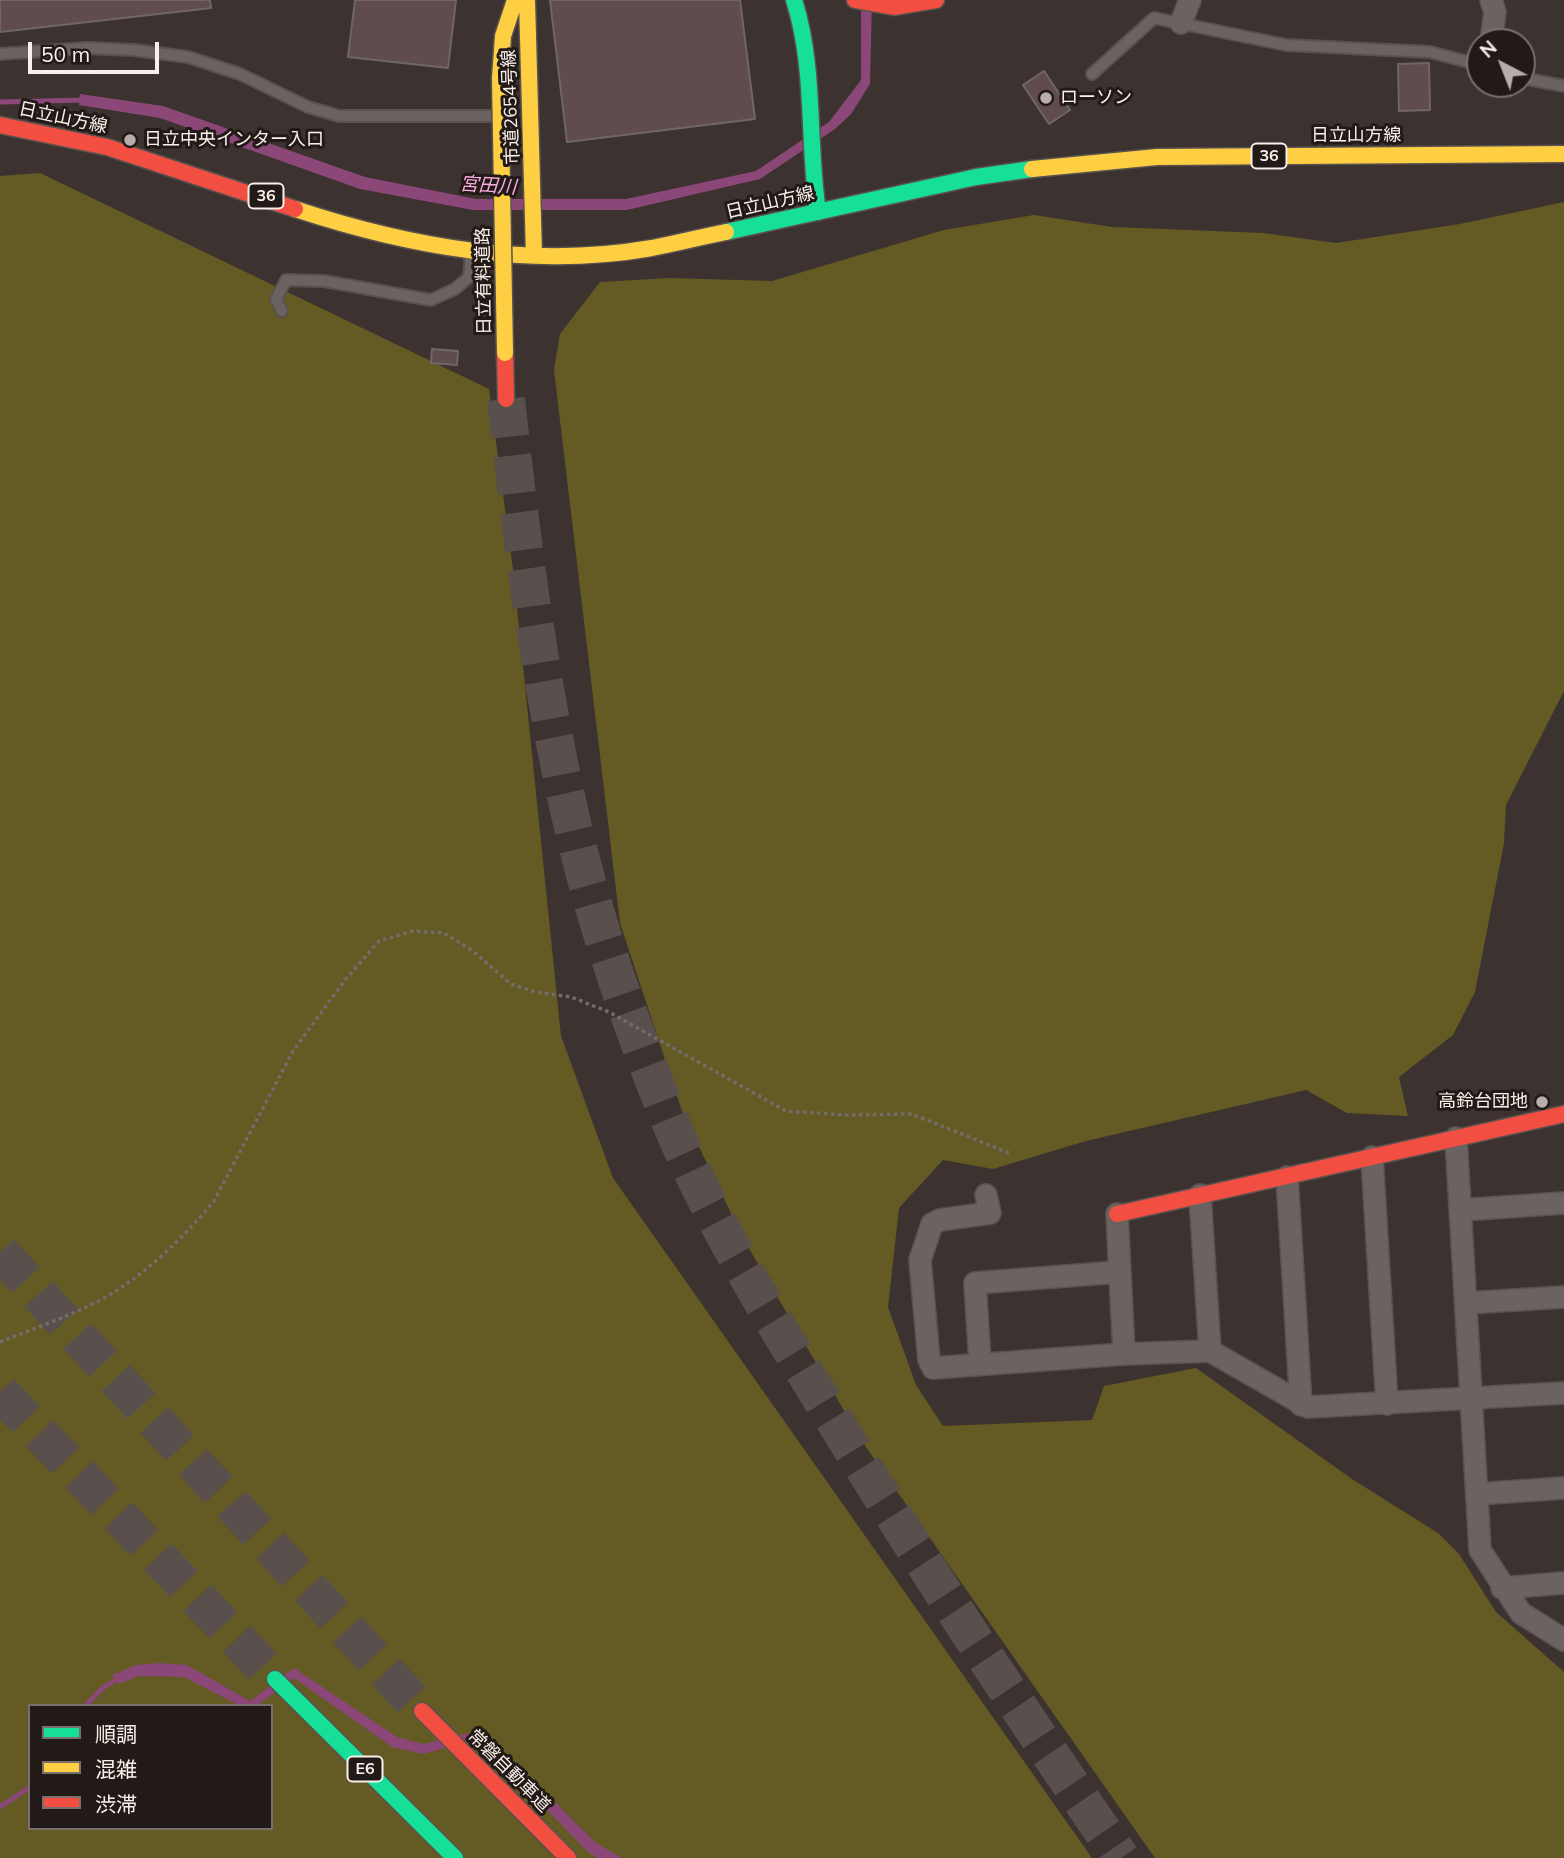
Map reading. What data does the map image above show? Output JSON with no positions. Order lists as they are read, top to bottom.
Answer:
{
  "streets": {
    "main road": [
      "市道2654号線",
      "日立山方線",
      "36",
      "日立有料道路",
      "E6",
      "常磐自動車道"
    ]
  },
  "crossings": [
    ["市道2654号線", "日立山方線"]
  ],
  "water": ["宮田川"],
  "places": ["ローソン", "日立中央インター入口", "高鈴台団地"],
  "legend": ["順調", "混雑", "渋滞"],
  "scale_bar": "50 m",
  "north": "top left"
}
